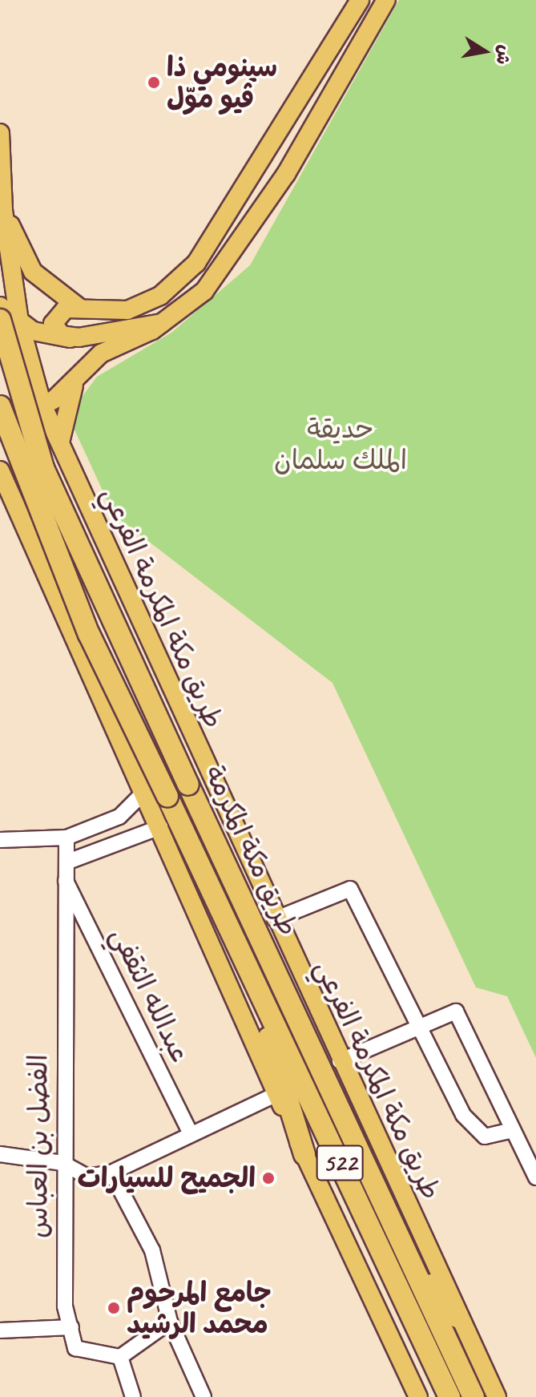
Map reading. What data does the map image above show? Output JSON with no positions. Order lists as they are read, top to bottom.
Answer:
{
  "streets": {
    "highway": ["طريق مكة المكرمة", "522"],
    "main road": ["طريق مكة المكرمة الفرعي"],
    "street": ["عبدالله الثقفي", "الفضل بن العباس"]
  },
  "crossings": [
    ["طريق مكة المكرمة الفرعي", "طريق مكة المكرمة"],
    ["عبدالله الثقفي", "الفضل بن العباس"]
  ],
  "parks": ["حديقة الملك سلمان"],
  "places": ["سينومي ذا ڤيو موّل", "الجميح للسيارات", "جامع المرحوم محمد الرشيد"],
  "north": "right"
}
